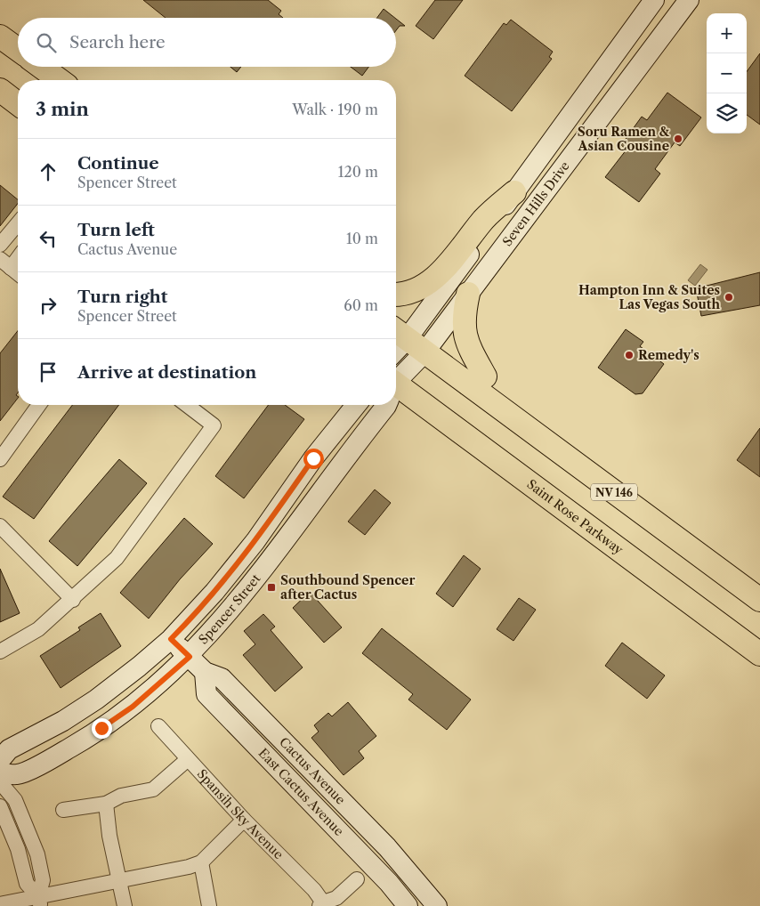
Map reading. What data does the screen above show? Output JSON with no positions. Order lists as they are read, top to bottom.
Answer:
{
  "streets": {
    "highway": ["NV 146", "Saint Rose Parkway"],
    "main road": [
      "Seven Hills Drive",
      "Spencer Street",
      "Cactus Avenue",
      "East Cactus Avenue"
    ],
    "street": ["Spansih Sky Avenue"]
  },
  "crossings": [
    ["Seven Hills Drive", "NV 146"],
    ["Spencer Street", "Cactus Avenue"],
    ["Cactus Avenue", "East Cactus Avenue"]
  ],
  "places": {
    "other": ["Soru Ramen & Asian Cousine", "Hampton Inn & Suites Las Vegas South", "Remedy's"],
    "transit": ["Southbound Spencer after Cactus"]
  },
  "page": {
    "map_buttons": ["+", "−"],
    "search": "Search here",
    "heading": ["3 min", "Walk · 190 m"],
    "list": [
      ["Continue", "Spencer Street", "120 m"],
      ["Turn left", "Cactus Avenue", "10 m"],
      ["Turn right", "Spencer Street", "60 m"],
      "Arrive at destination"
    ]
  }
}
